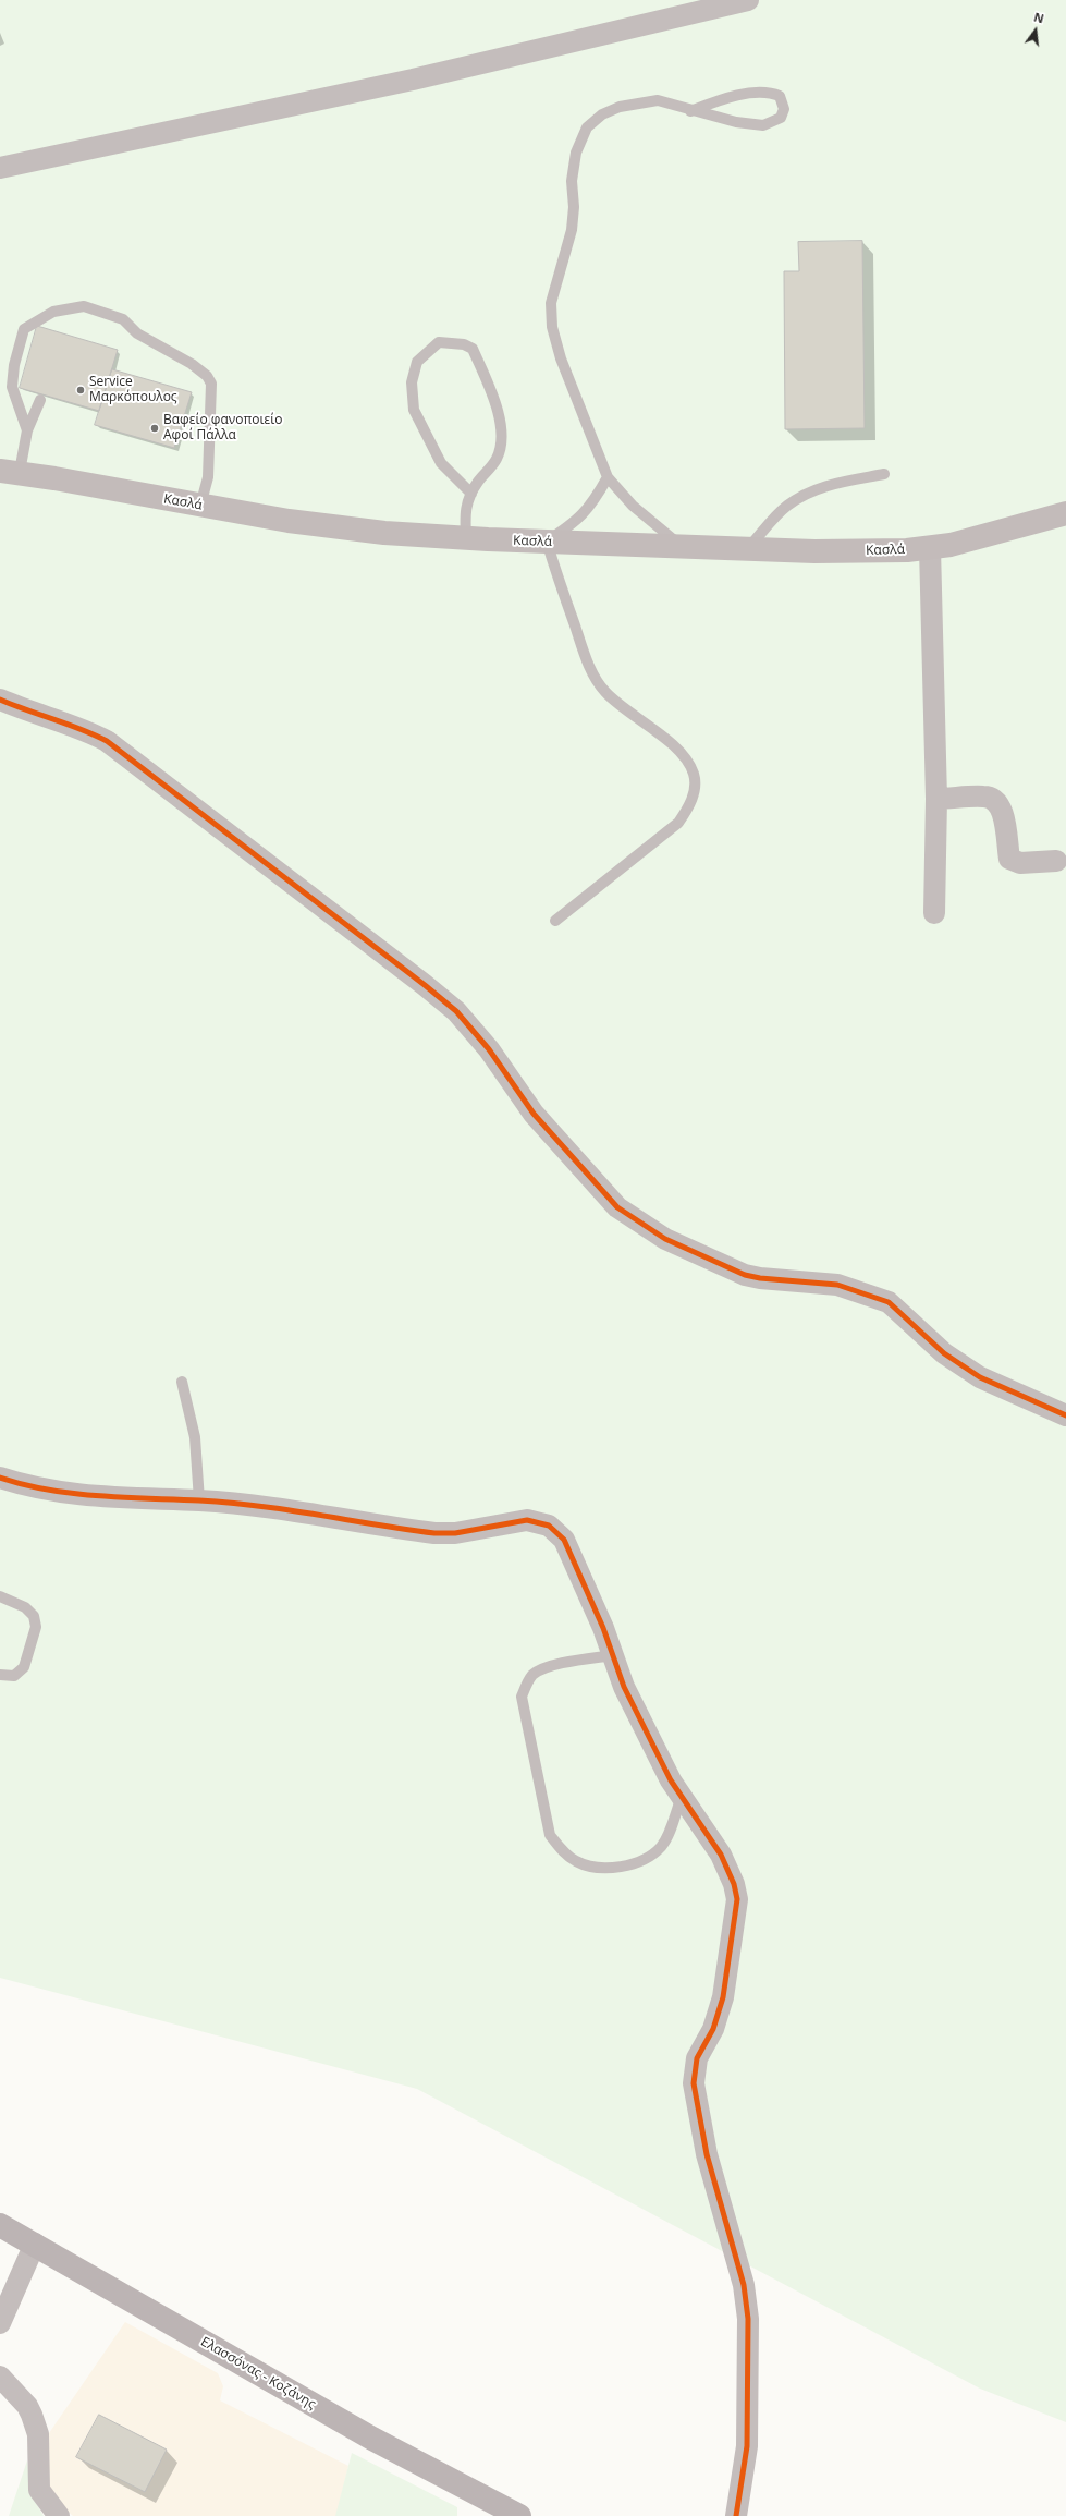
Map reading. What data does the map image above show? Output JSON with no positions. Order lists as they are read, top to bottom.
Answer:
{
  "streets": {
    "main road": ["Ελασσόνας - Κοζάνης"],
    "street": ["Κασλά"]
  },
  "places": ["Service Μαρκόπουλος", "Βαφείο φανοποιείο Αφοί Πάλλα"],
  "north": "top"
}
